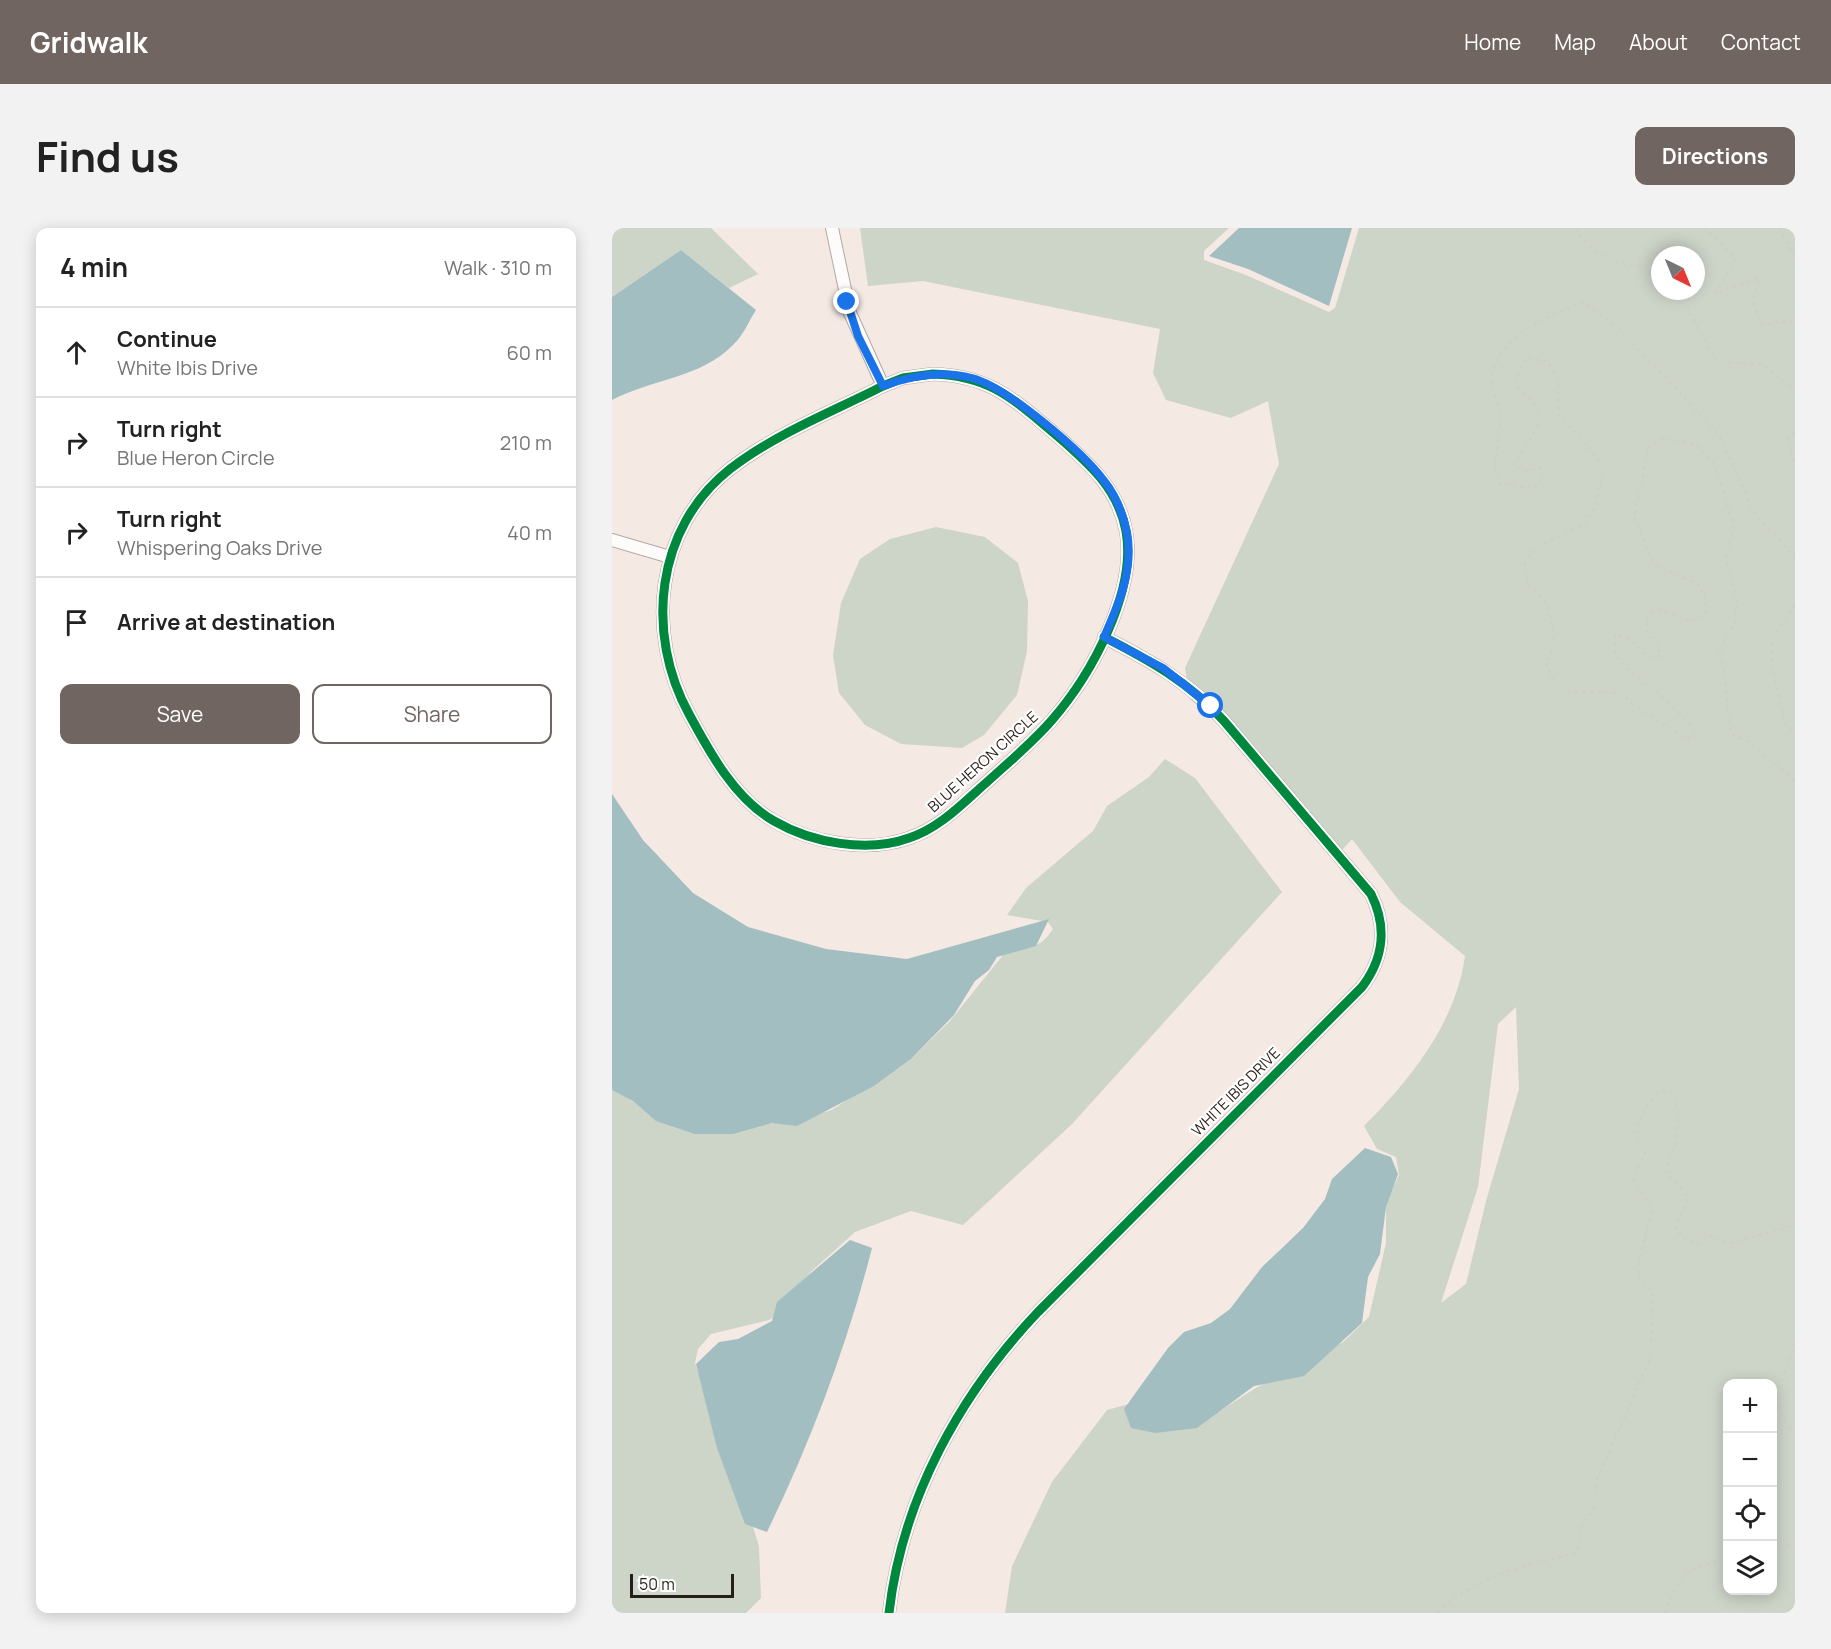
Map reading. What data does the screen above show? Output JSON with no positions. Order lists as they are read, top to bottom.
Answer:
{
  "streets": {
    "street": ["BLUE HERON CIRCLE", "WHITE IBIS DRIVE"]
  },
  "crossings": [
    ["BLUE HERON CIRCLE", "WHITE IBIS DRIVE"]
  ],
  "scale_bar": "50 m",
  "north": "bottom right",
  "page": {
    "header": "Gridwalk",
    "nav": [
      "Home",
      "Map",
      "About",
      "Contact"
    ],
    "title": "Find us",
    "buttons": [
      "Directions",
      ["Save", "Share"]
    ],
    "heading": ["4 min", "Walk · 310 m"],
    "list": [
      ["Continue", "White Ibis Drive", "60 m"],
      ["Turn right", "Blue Heron Circle", "210 m"],
      ["Turn right", "Whispering Oaks Drive", "40 m"],
      "Arrive at destination"
    ],
    "map_buttons": ["+", "−"],
    "scale": "50 m"
  }
}
